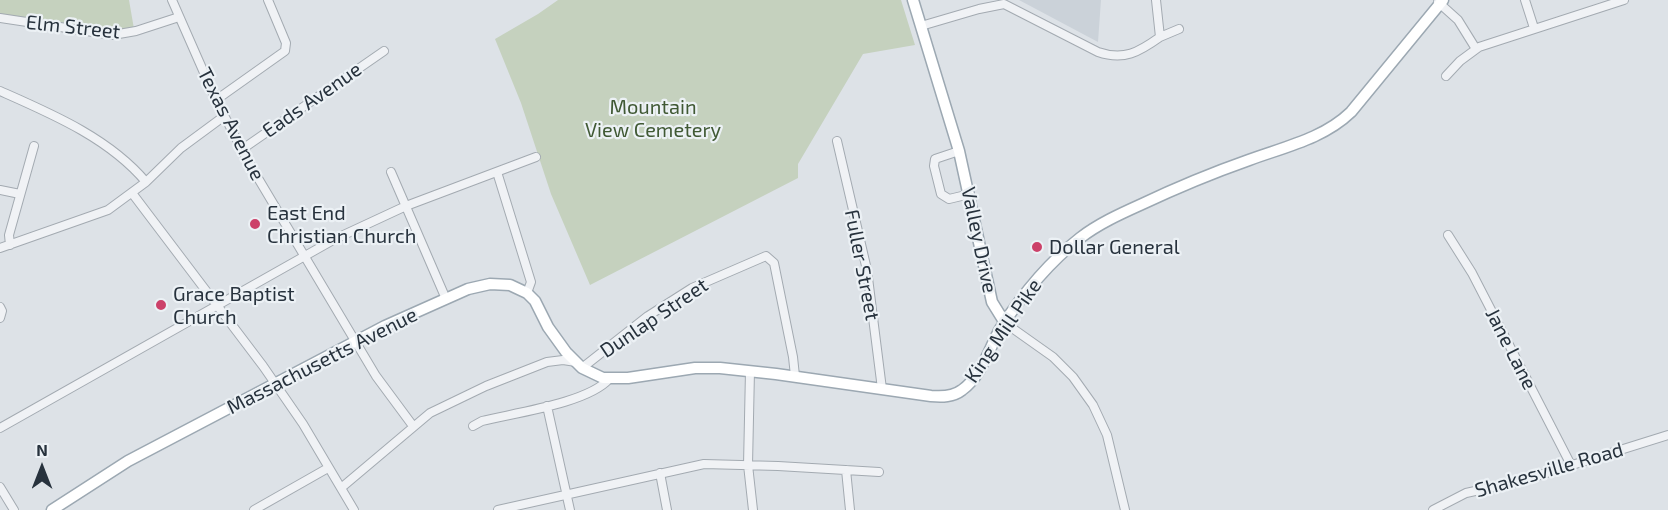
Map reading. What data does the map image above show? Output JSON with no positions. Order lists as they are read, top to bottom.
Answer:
{
  "streets": {
    "main road": ["Valley Drive", "King Mill Pike", "Massachusetts Avenue"],
    "street": [
      "Elm Street",
      "Eads Avenue",
      "Texas Avenue",
      "Fuller Street",
      "Dunlap Street",
      "Jane Lane",
      "Shakesville Road"
    ]
  },
  "crossings": [
    ["Elm Street", "Texas Avenue"],
    ["Eads Avenue", "Texas Avenue"],
    ["Texas Avenue", "Massachusetts Avenue"],
    ["Valley Drive", "King Mill Pike"],
    ["Fuller Street", "King Mill Pike"],
    ["Dunlap Street", "King Mill Pike"],
    ["Jane Lane", "Shakesville Road"]
  ],
  "parks": ["Mountain View Cemetery"],
  "places": ["East End Christian Church", "Dollar General", "Grace Baptist Church"],
  "north": "top"
}
